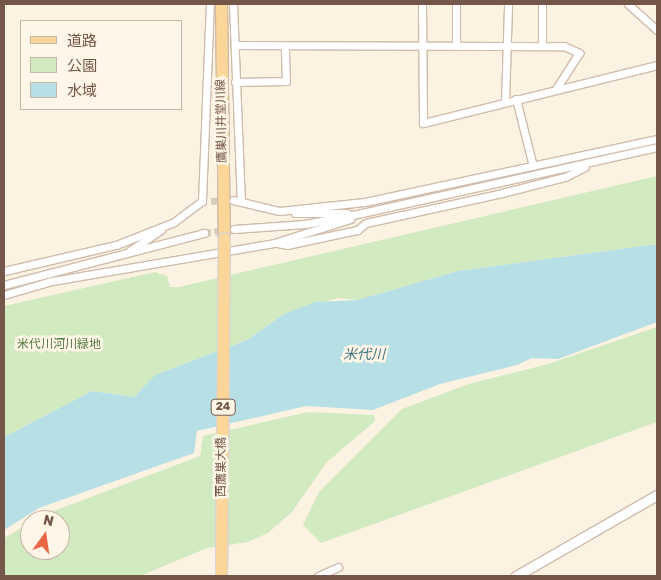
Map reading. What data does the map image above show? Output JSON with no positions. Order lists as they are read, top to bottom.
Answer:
{
  "streets": {
    "main road": ["鷹巣川井堂川線", "24", "西鷹巣大橋"]
  },
  "crossings": [
    ["鷹巣川井堂川線", "西鷹巣大橋"]
  ],
  "water": ["米代川"],
  "parks": ["米代川河川緑地"],
  "legend": ["道路", "公園", "水域"],
  "north": "top"
}
